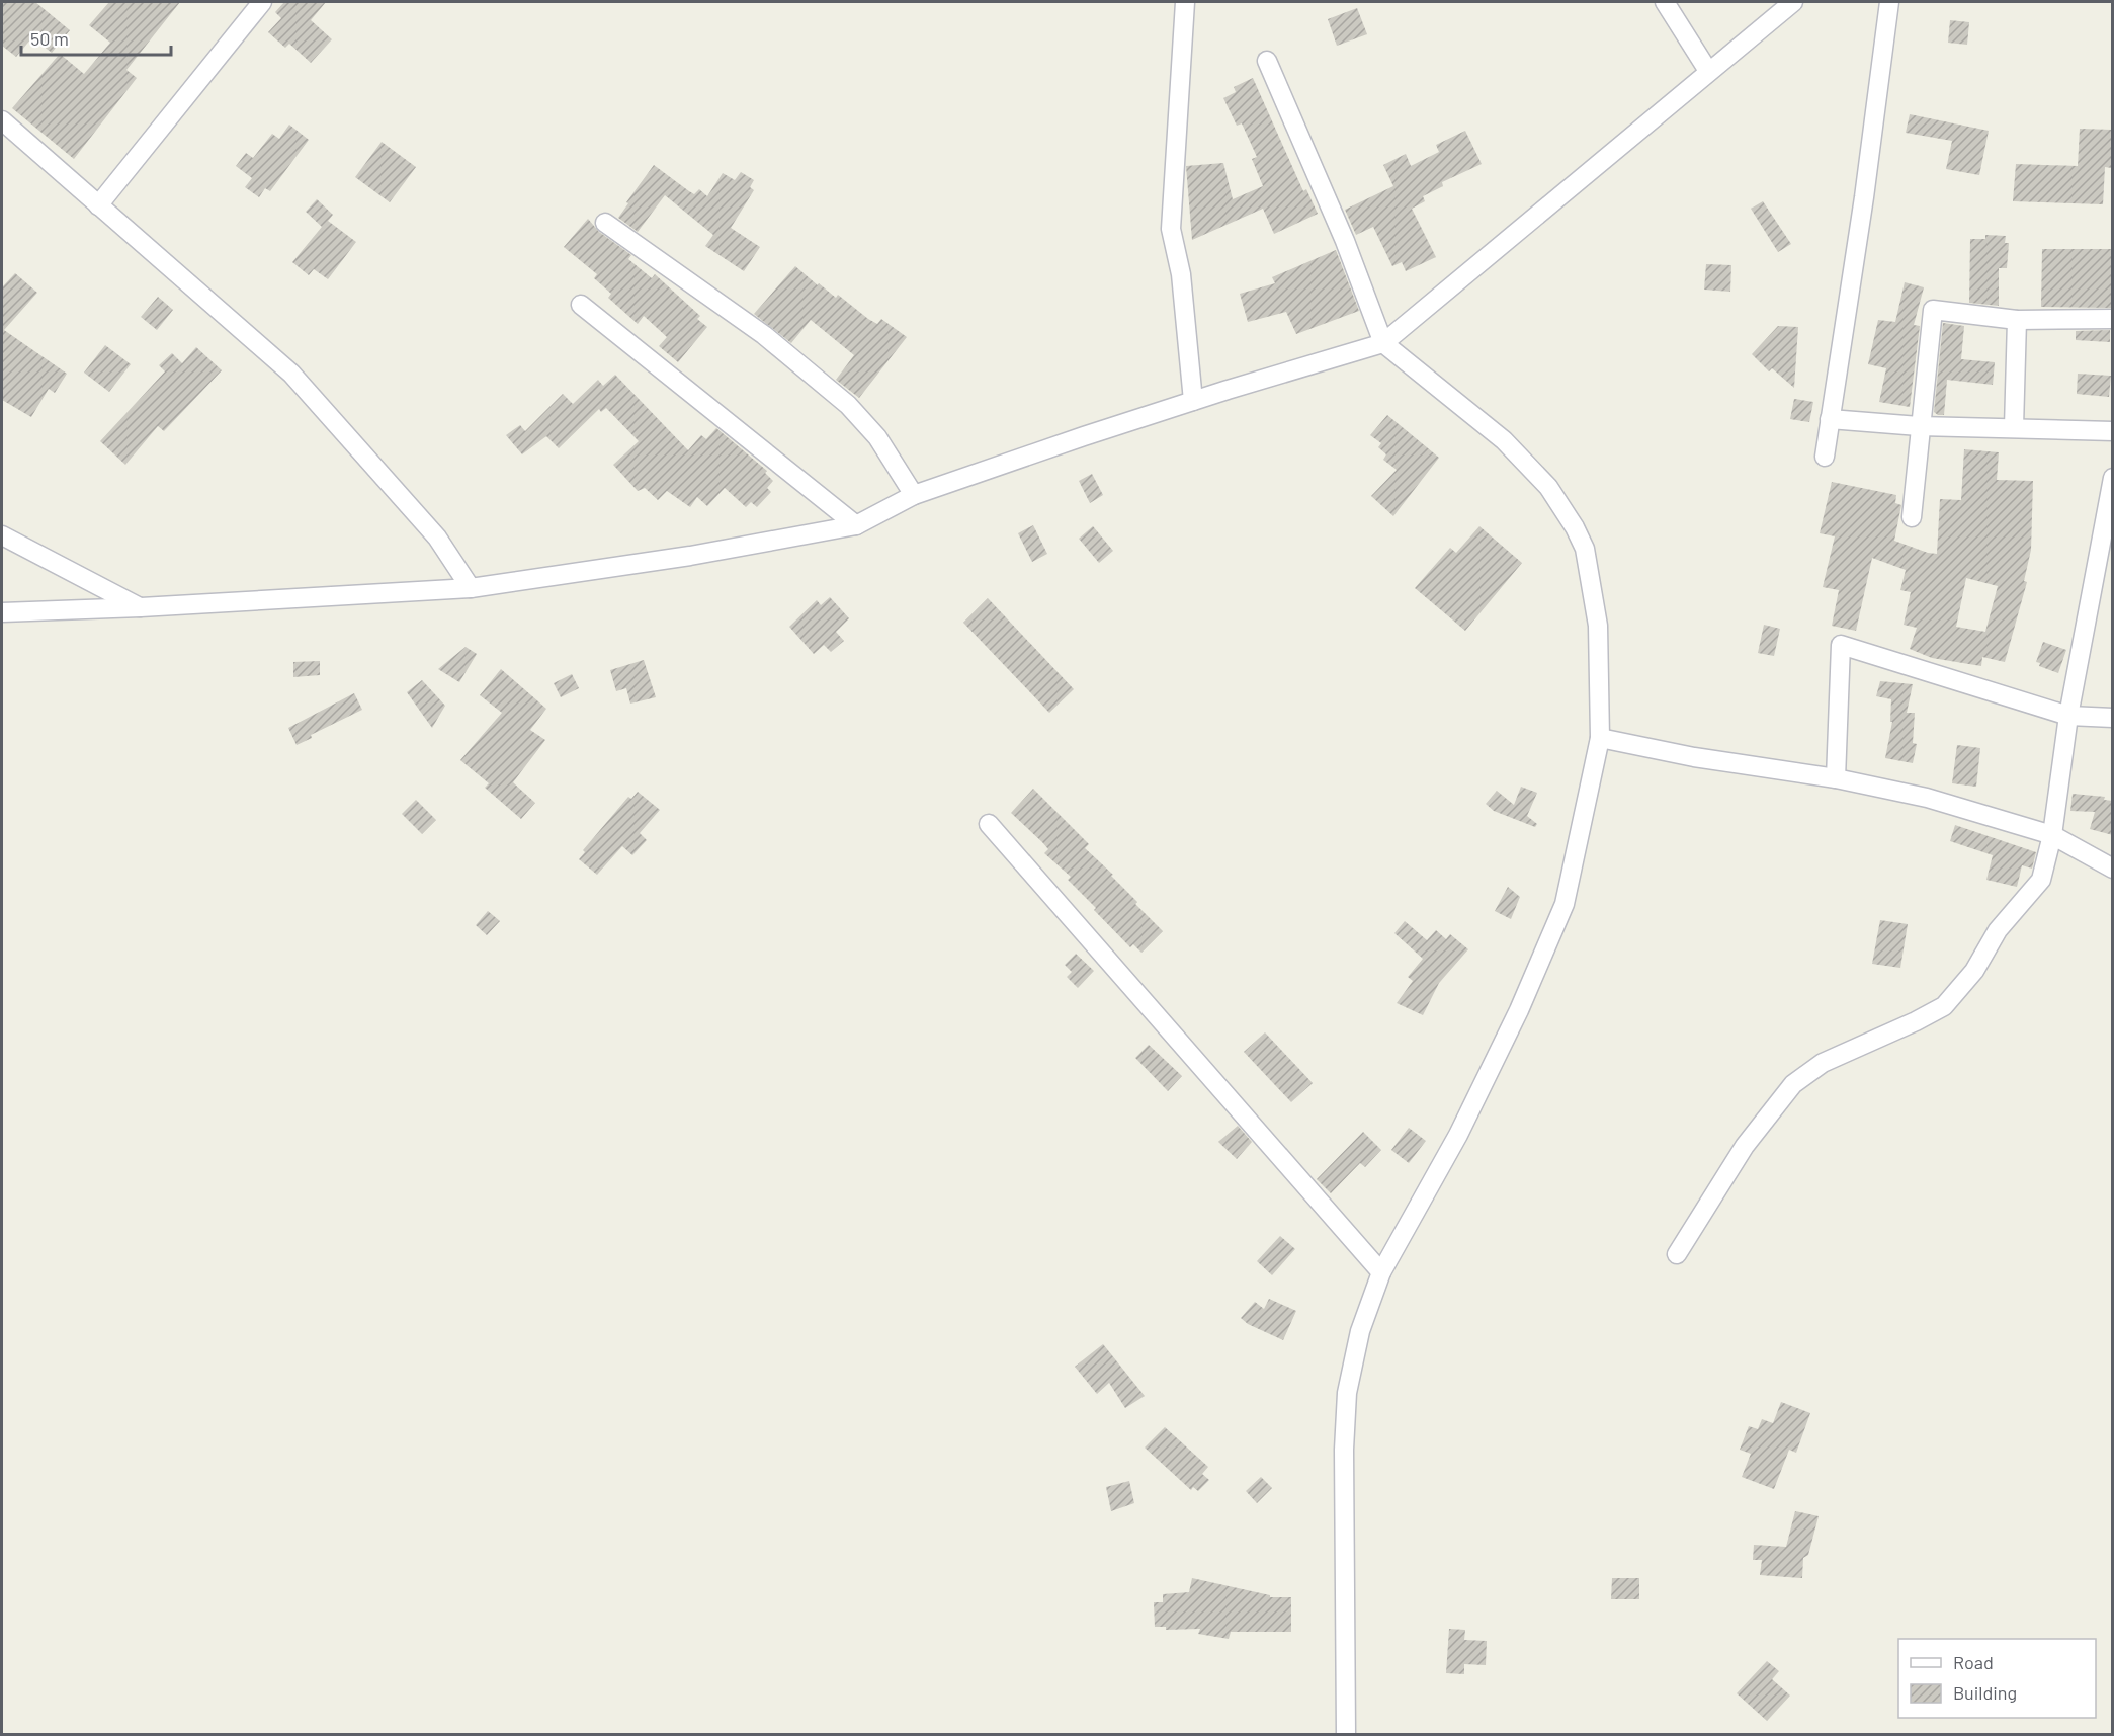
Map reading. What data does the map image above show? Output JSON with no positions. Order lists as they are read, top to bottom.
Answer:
{
  "legend": ["Road", "Building"],
  "scale_bar": "50 m"
}
